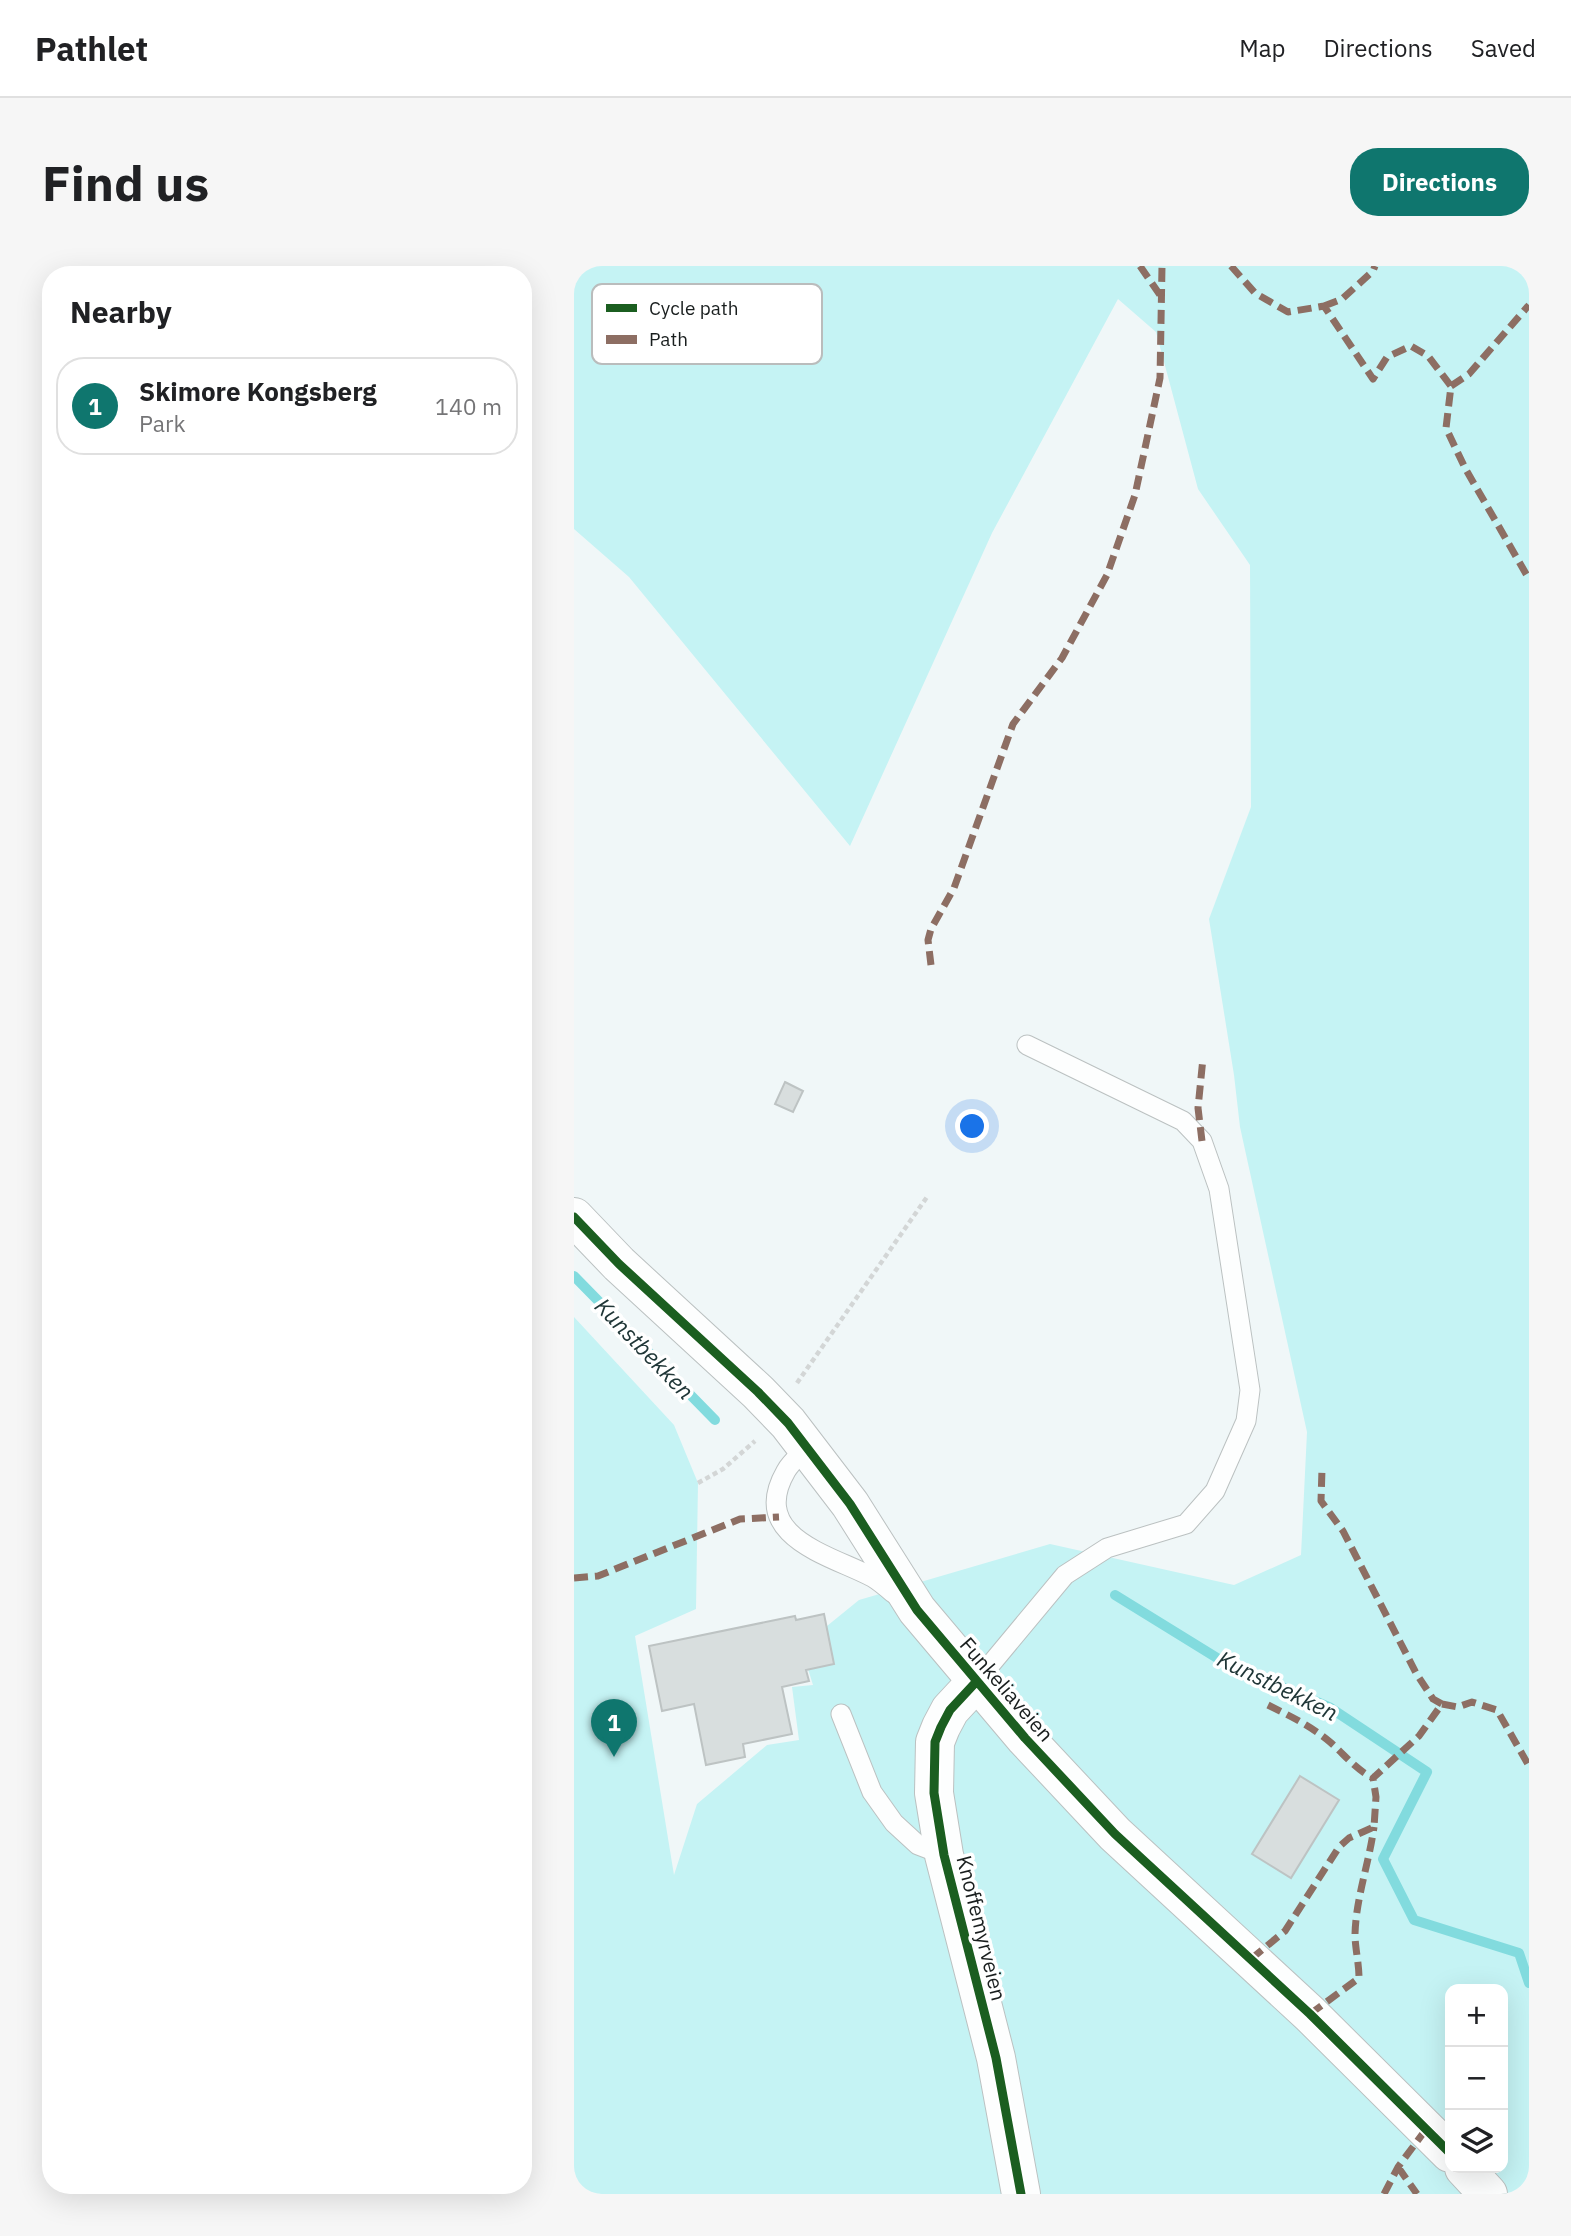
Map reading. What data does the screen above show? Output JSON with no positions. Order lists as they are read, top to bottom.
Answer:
{
  "streets": {
    "street": ["Funkeliaveien", "Knoffemyrveien"]
  },
  "crossings": [
    ["Funkeliaveien", "Knoffemyrveien"]
  ],
  "water": ["Kunstbekken"],
  "legend": ["Cycle path", "Path"],
  "page": {
    "header": "Pathlet",
    "nav": ["Map", "Directions", "Saved"],
    "buttons": "Directions",
    "title": "Find us",
    "heading": "Nearby",
    "list": [
      {
        "mark": "1",
        "name": "Skimore Kongsberg",
        "note": "Park",
        "value": "140 m"
      }
    ],
    "pins": "1",
    "map_buttons": ["+", "−"]
  }
}
